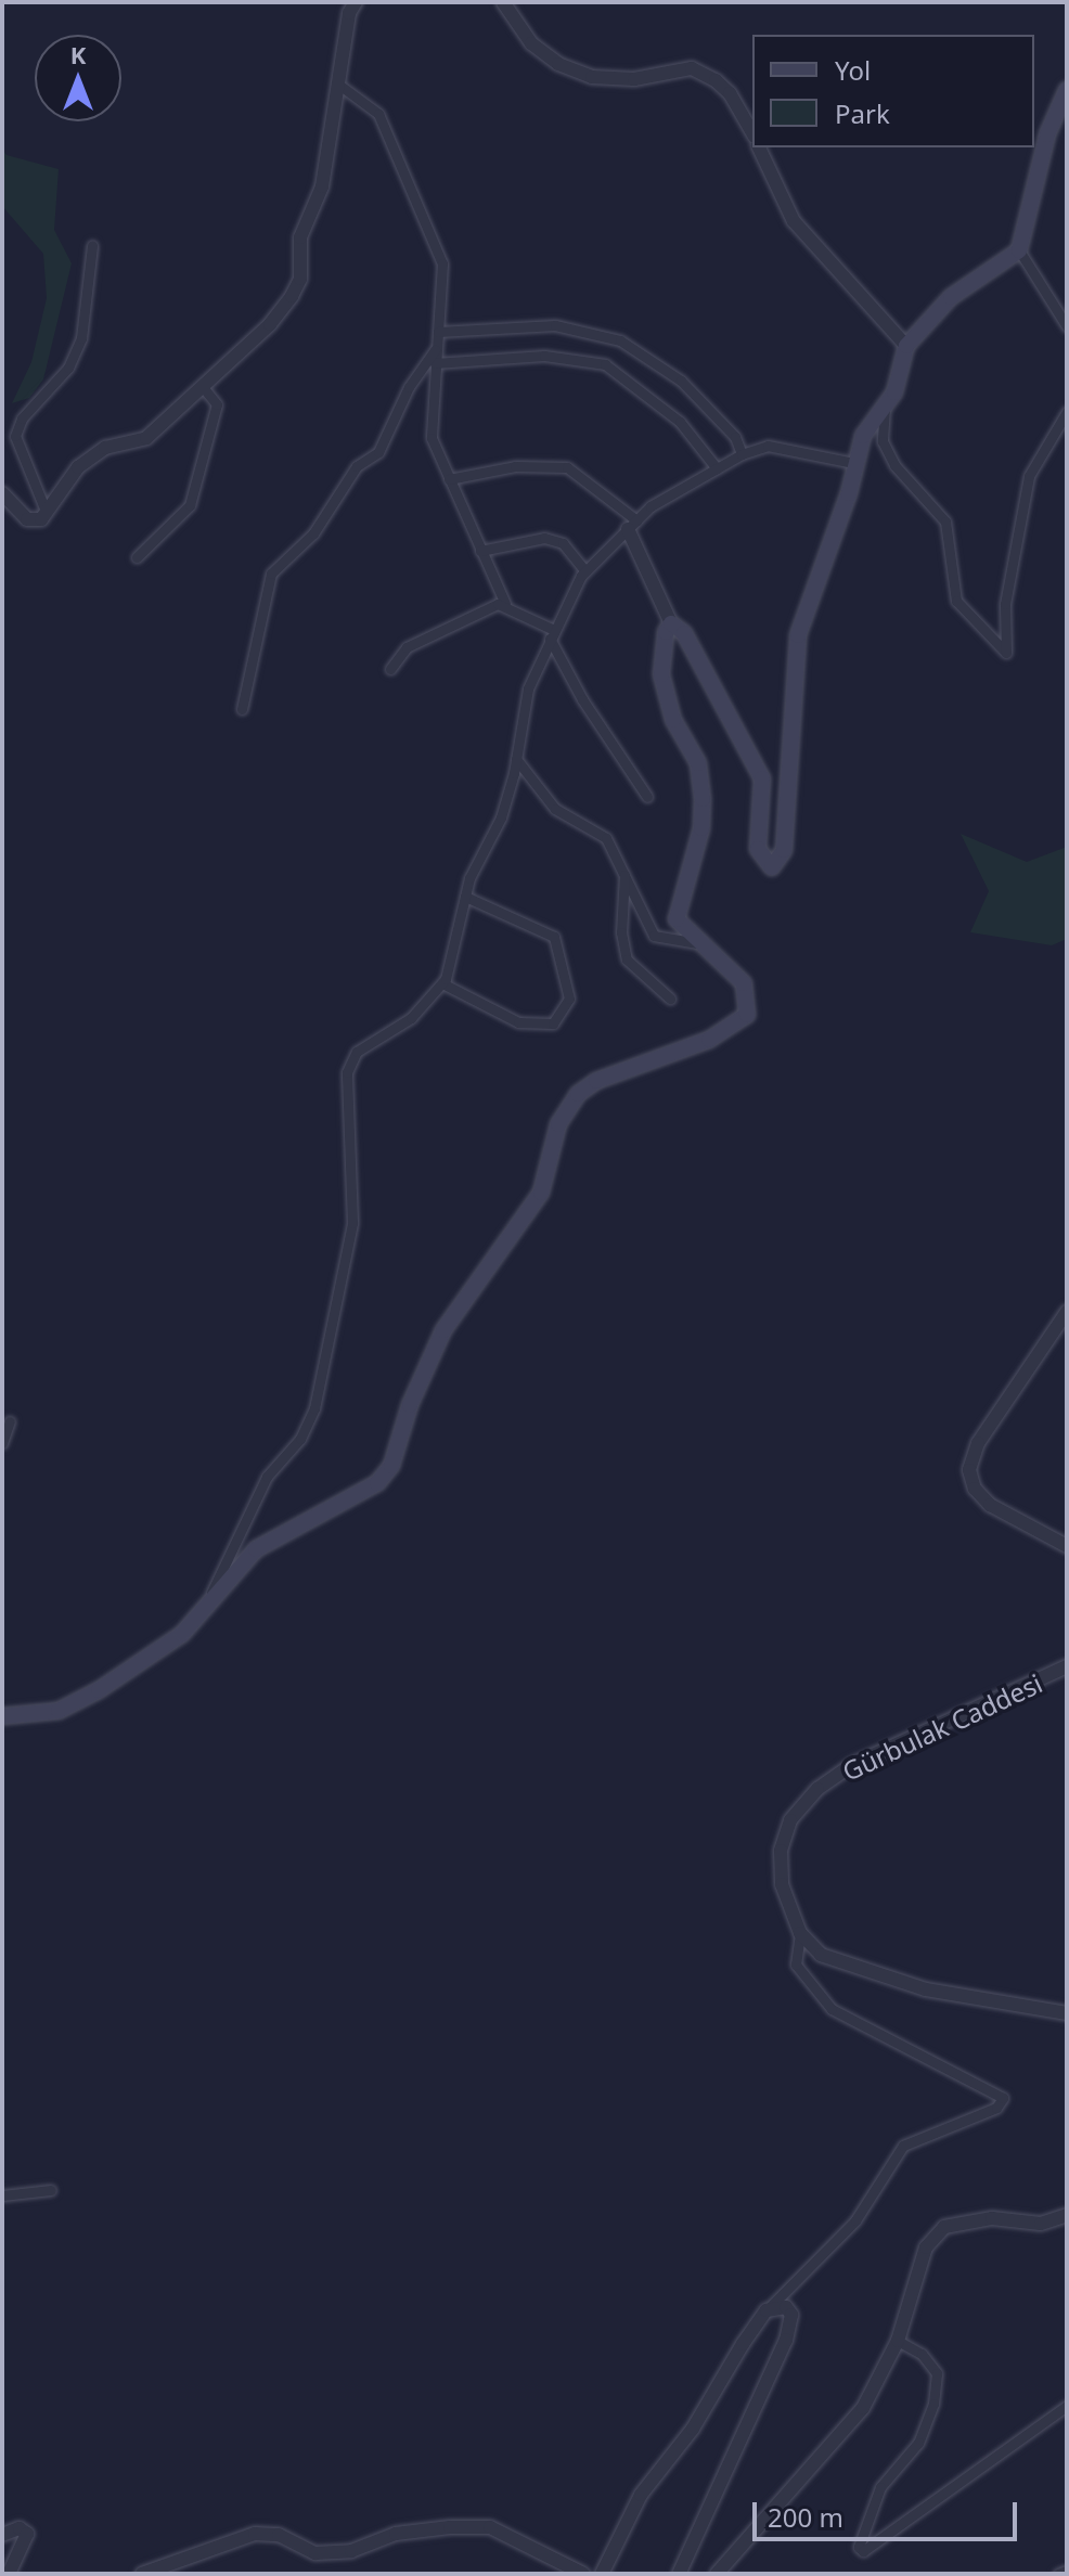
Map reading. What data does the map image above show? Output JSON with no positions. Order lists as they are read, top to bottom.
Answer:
{
  "streets": {
    "street": ["Gürbulak Caddesi"]
  },
  "legend": ["Yol", "Park"],
  "scale_bar": "200 m",
  "north": "top"
}
